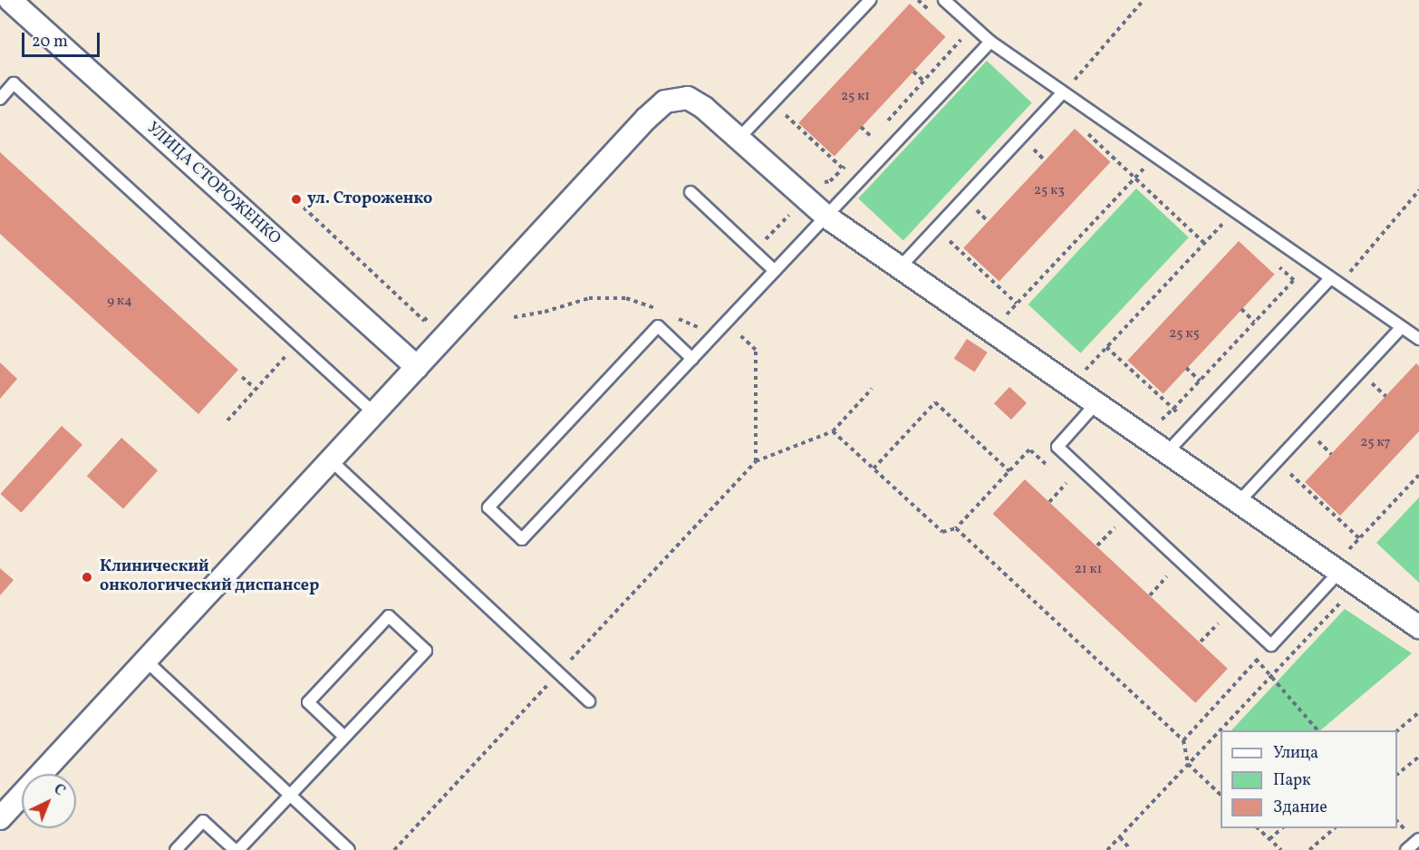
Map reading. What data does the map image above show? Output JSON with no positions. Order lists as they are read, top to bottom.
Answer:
{
  "streets": {
    "street": ["УЛИЦА СТОРОЖЕНКО"]
  },
  "places": ["ул. Стороженко", "Клинический онкологический диспансер"],
  "house_numbers": [
    "25 к1",
    "25 к3",
    "9 к4",
    "25 к5",
    "25 к7",
    "21 к1"
  ],
  "legend": ["Улица", "Парк", "Здание"],
  "scale_bar": "20 m",
  "north": "top right"
}
